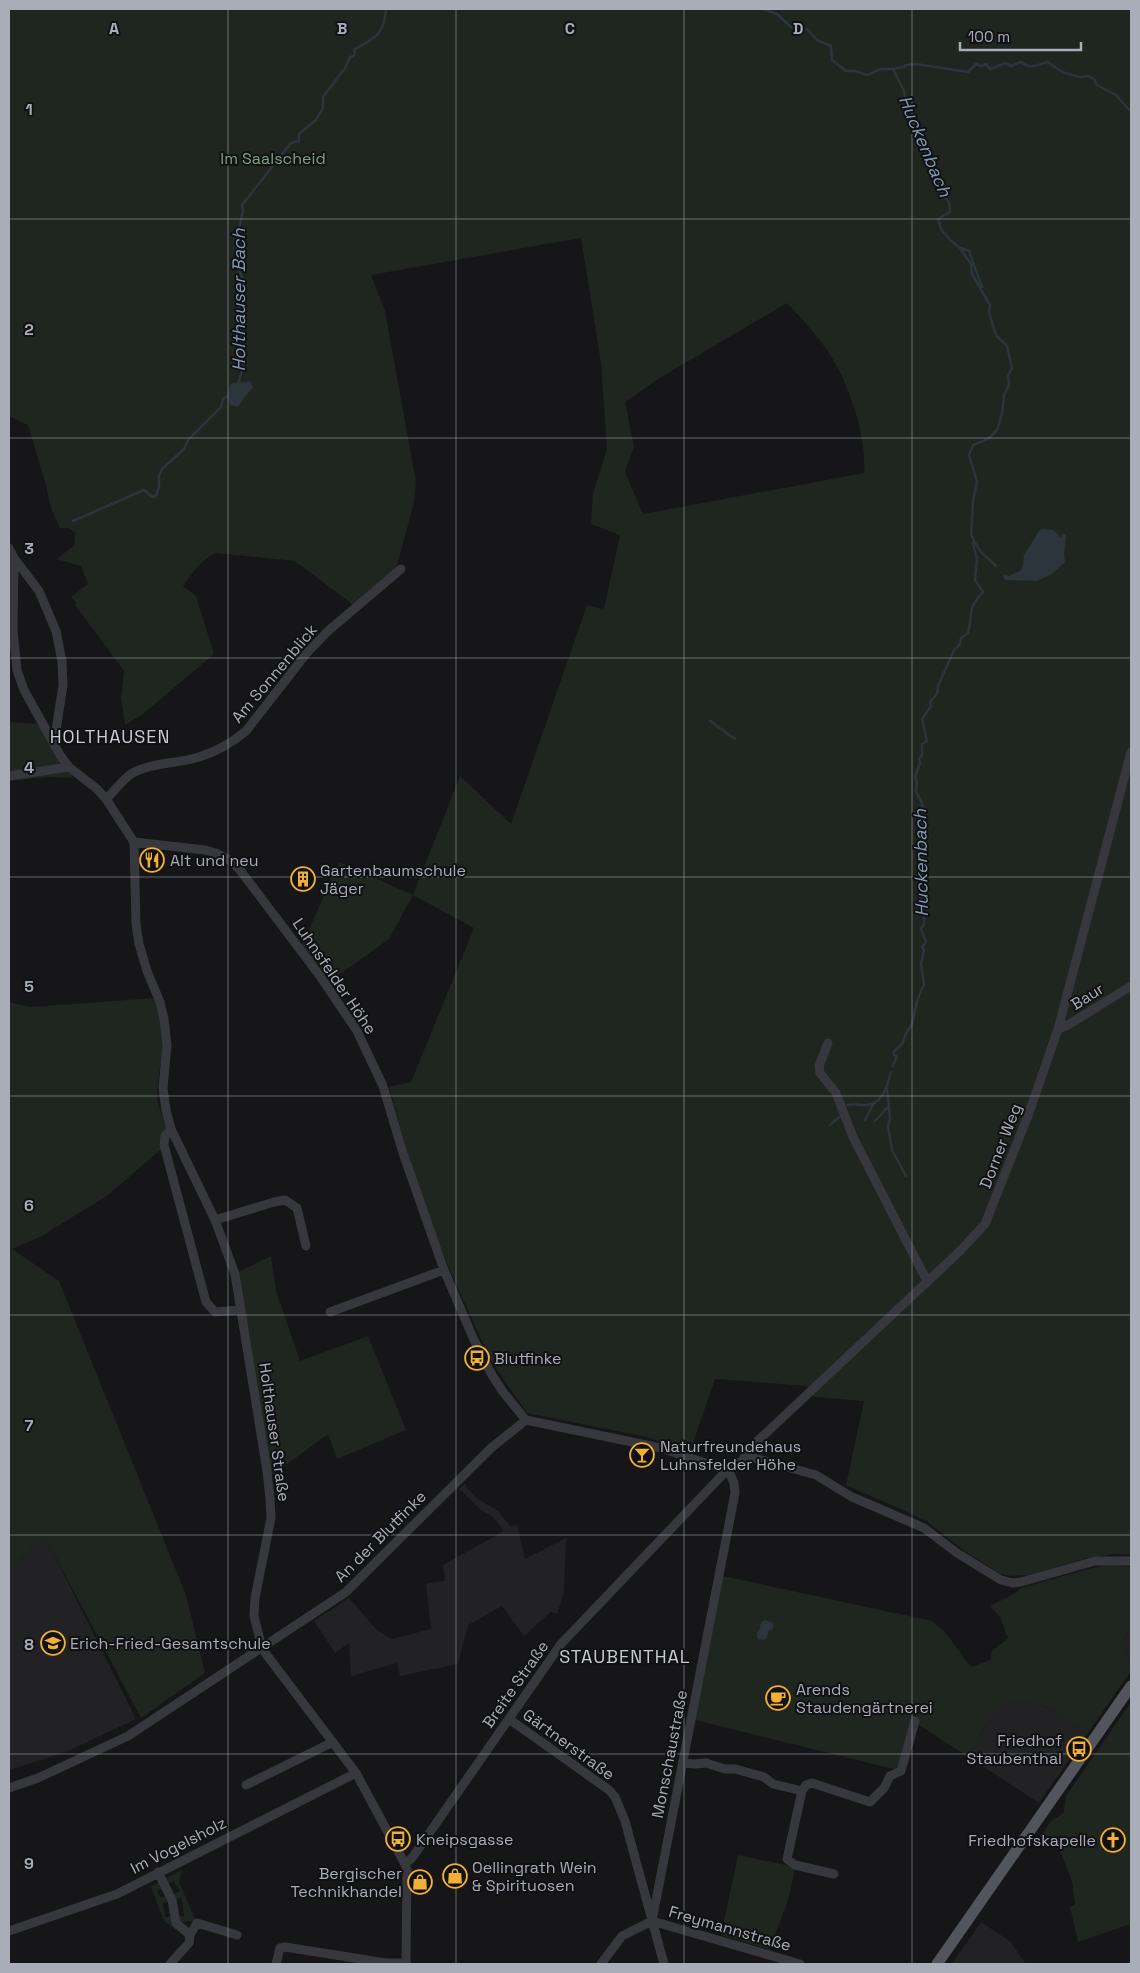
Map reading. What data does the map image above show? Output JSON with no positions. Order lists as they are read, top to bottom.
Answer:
{
  "streets": {
    "street": [
      "Am Sonnenblick",
      "Luhnsfelder Höhe",
      "Baur",
      "Dorner Weg",
      "Holthauser Straße",
      "An der Blutfinke",
      "Breite Straße",
      "Gärtnerstraße",
      "Monschaustraße",
      "Im Vogelsholz",
      "Freymannstraße"
    ]
  },
  "crossings": [
    ["Luhnsfelder Höhe", "Holthauser Straße"],
    ["Luhnsfelder Höhe", "An der Blutfinke"],
    ["Baur", "Dorner Weg"],
    ["Dorner Weg", "Breite Straße"],
    ["Holthauser Straße", "An der Blutfinke"],
    ["Holthauser Straße", "Breite Straße"],
    ["Holthauser Straße", "Im Vogelsholz"],
    ["Breite Straße", "Gärtnerstraße"],
    ["Breite Straße", "Monschaustraße"],
    ["Gärtnerstraße", "Monschaustraße"],
    ["Gärtnerstraße", "Freymannstraße"],
    ["Monschaustraße", "Freymannstraße"]
  ],
  "districts": ["HOLTHAUSEN", "STAUBENTHAL"],
  "water": ["Huckenbach", "Holthauser Bach"],
  "parks": ["Im Saalscheid"],
  "places": {
    "restaurant": ["Alt und neu"],
    "building": ["Gartenbaumschule Jäger"],
    "bus stop": ["Blutfinke", "Friedhof Staubenthal", "Kneipsgasse"],
    "bar": ["Naturfreundehaus Luhnsfelder Höhe"],
    "school or university": ["Erich-Fried-Gesamtschule"],
    "cafe": ["Arends Staudengärtnerei"],
    "church": ["Friedhofskapelle"],
    "shop": ["Oellingrath Wein & Spirituosen", "Bergischer Technikhandel"]
  },
  "scale_bar": "100 m",
  "grid": {
    "columns": [
      "A",
      "B",
      "C",
      "D"
    ],
    "rows": [
      "1",
      "2",
      "3",
      "4",
      "5",
      "6",
      "7",
      "8",
      "9"
    ]
  }
}
